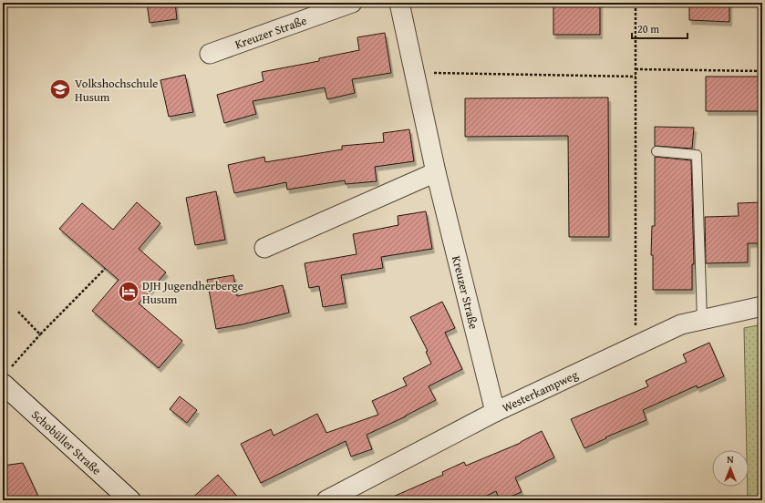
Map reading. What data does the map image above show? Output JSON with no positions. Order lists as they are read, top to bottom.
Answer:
{
  "streets": {
    "main road": ["Schobüller Straße"],
    "street": ["Kreuzer Straße", "Westerkampweg"]
  },
  "crossings": [
    ["Kreuzer Straße", "Westerkampweg"]
  ],
  "places": {
    "school or university": ["Volkshochschule Husum"],
    "hotel": ["DJH Jugendherberge Husum"]
  },
  "scale_bar": "20 m",
  "north": "top"
}
